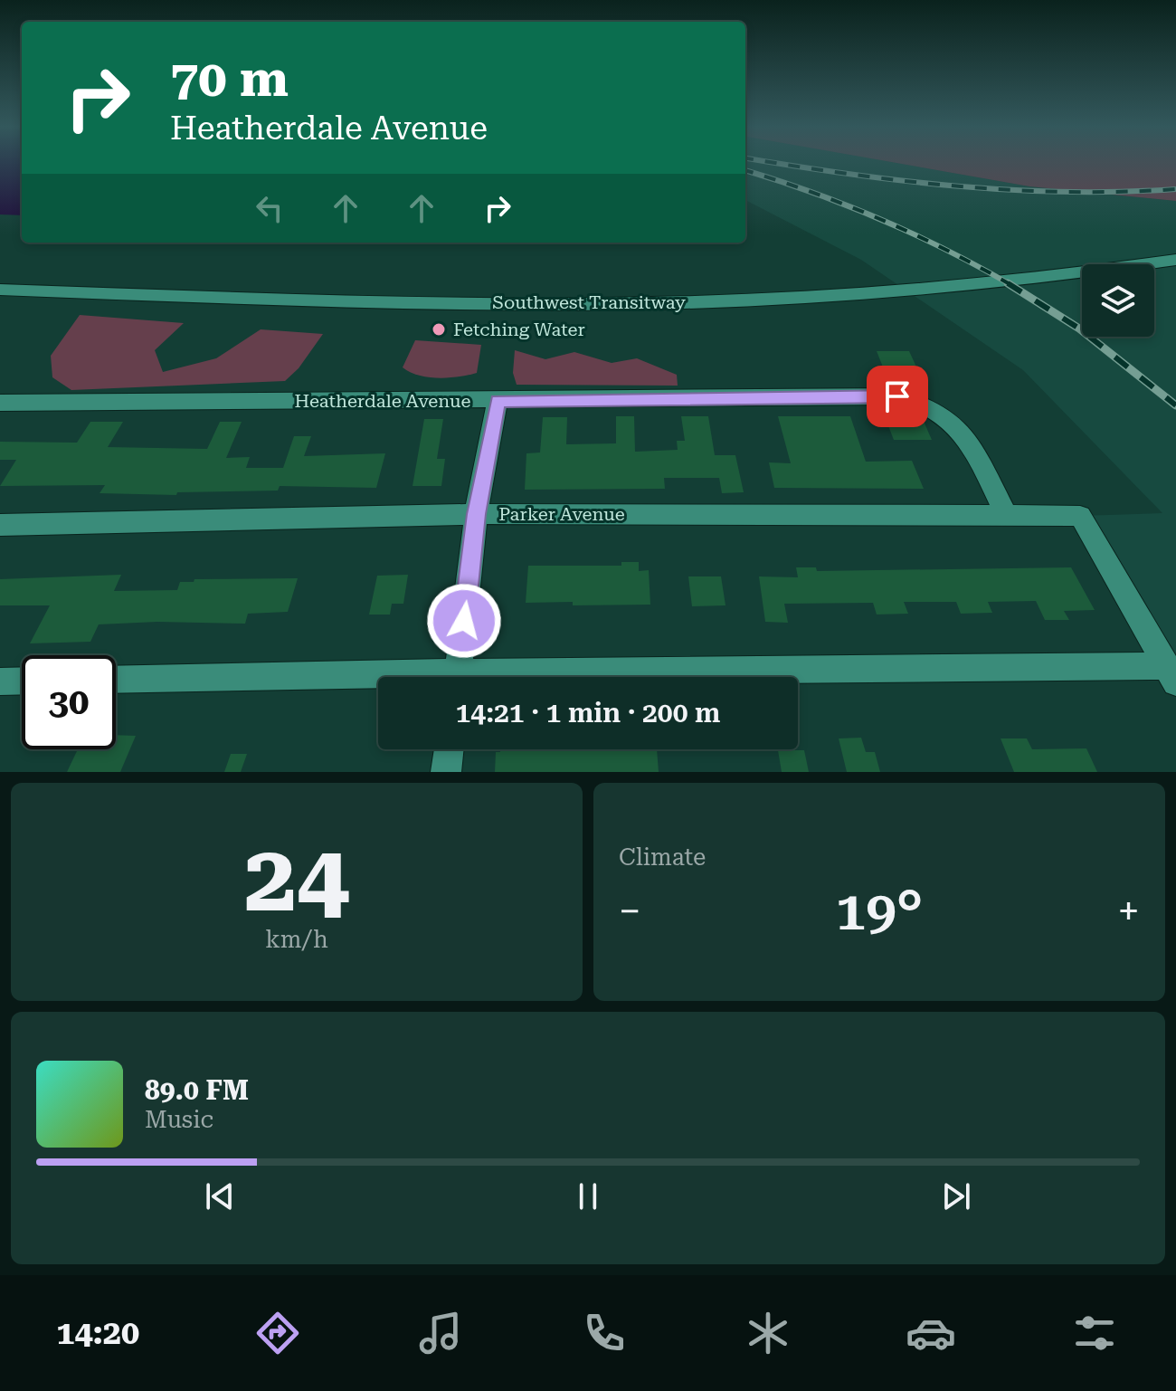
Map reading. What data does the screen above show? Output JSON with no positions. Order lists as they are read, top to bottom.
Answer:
{
  "streets": {
    "street": ["Southwest Transitway", "Heatherdale Avenue", "Parker Avenue"]
  },
  "crossings": [
    ["Heatherdale Avenue", "Parker Avenue"]
  ],
  "places": ["Fetching Water"],
  "page": {
    "turn": ["70 m", "Heatherdale Avenue"],
    "limit": "30",
    "trip": "14:21 · 1 min · 200 m",
    "tile": [
      ["24", "km/h"],
      "Climate"
    ],
    "heat": ["−", "19°", "+"],
    "song": ["89.0 FM", "Music"],
    "tabs": "14:20"
  }
}
